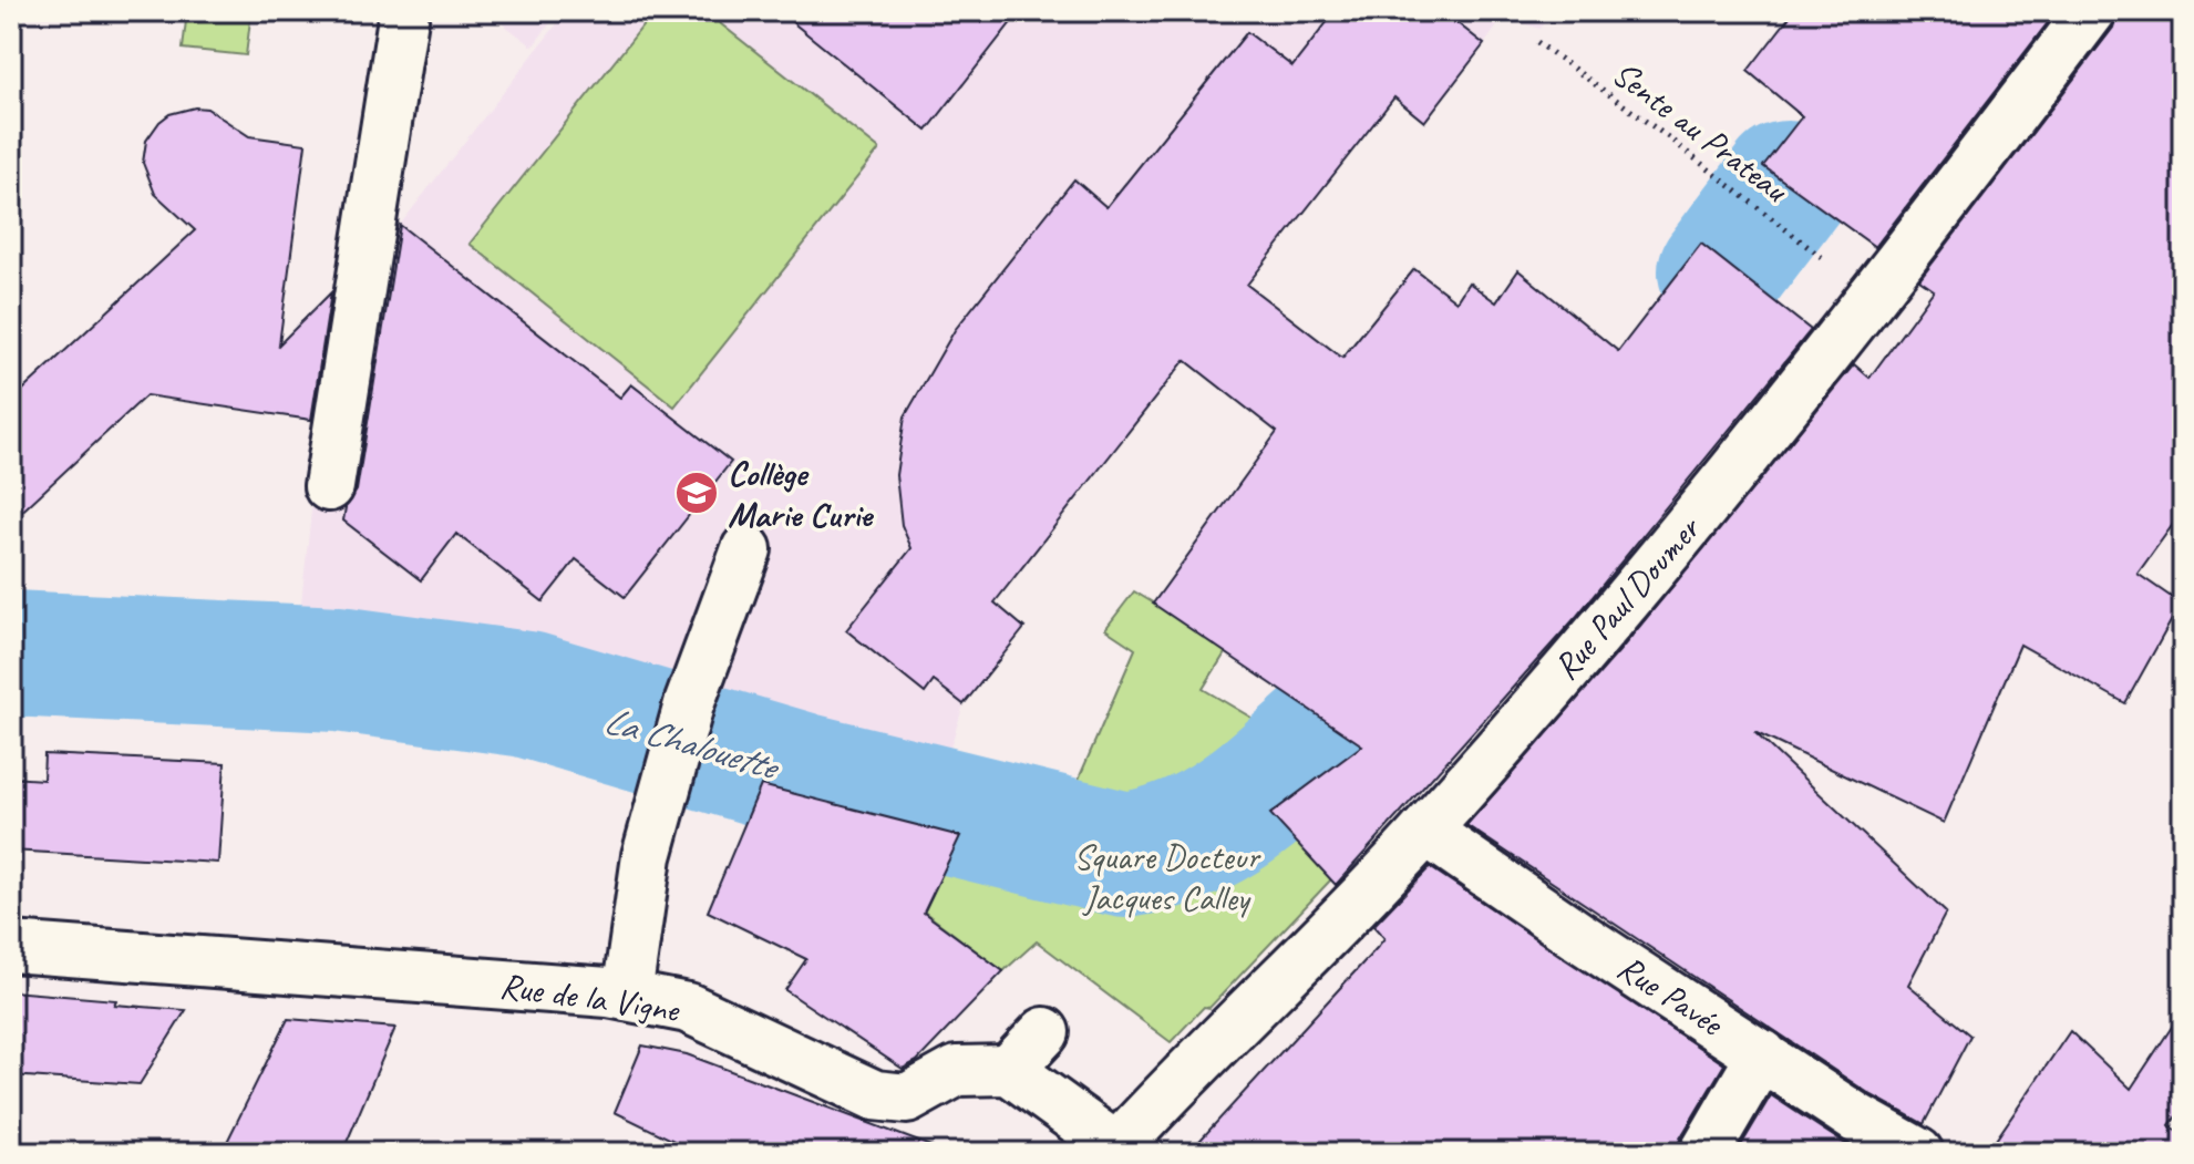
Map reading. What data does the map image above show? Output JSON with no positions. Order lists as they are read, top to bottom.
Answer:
{
  "streets": {
    "street": ["Rue Paul Doumer", "Rue Pavée", "Rue de la Vigne"],
    "path": ["Sente au Prateau"]
  },
  "crossings": [
    ["Rue Paul Doumer", "Rue Pavée"]
  ],
  "water": ["La Chalouette"],
  "parks": ["Square Docteur Jacques Calley"],
  "places": {
    "school or university": ["Collège Marie Curie"]
  }
}
